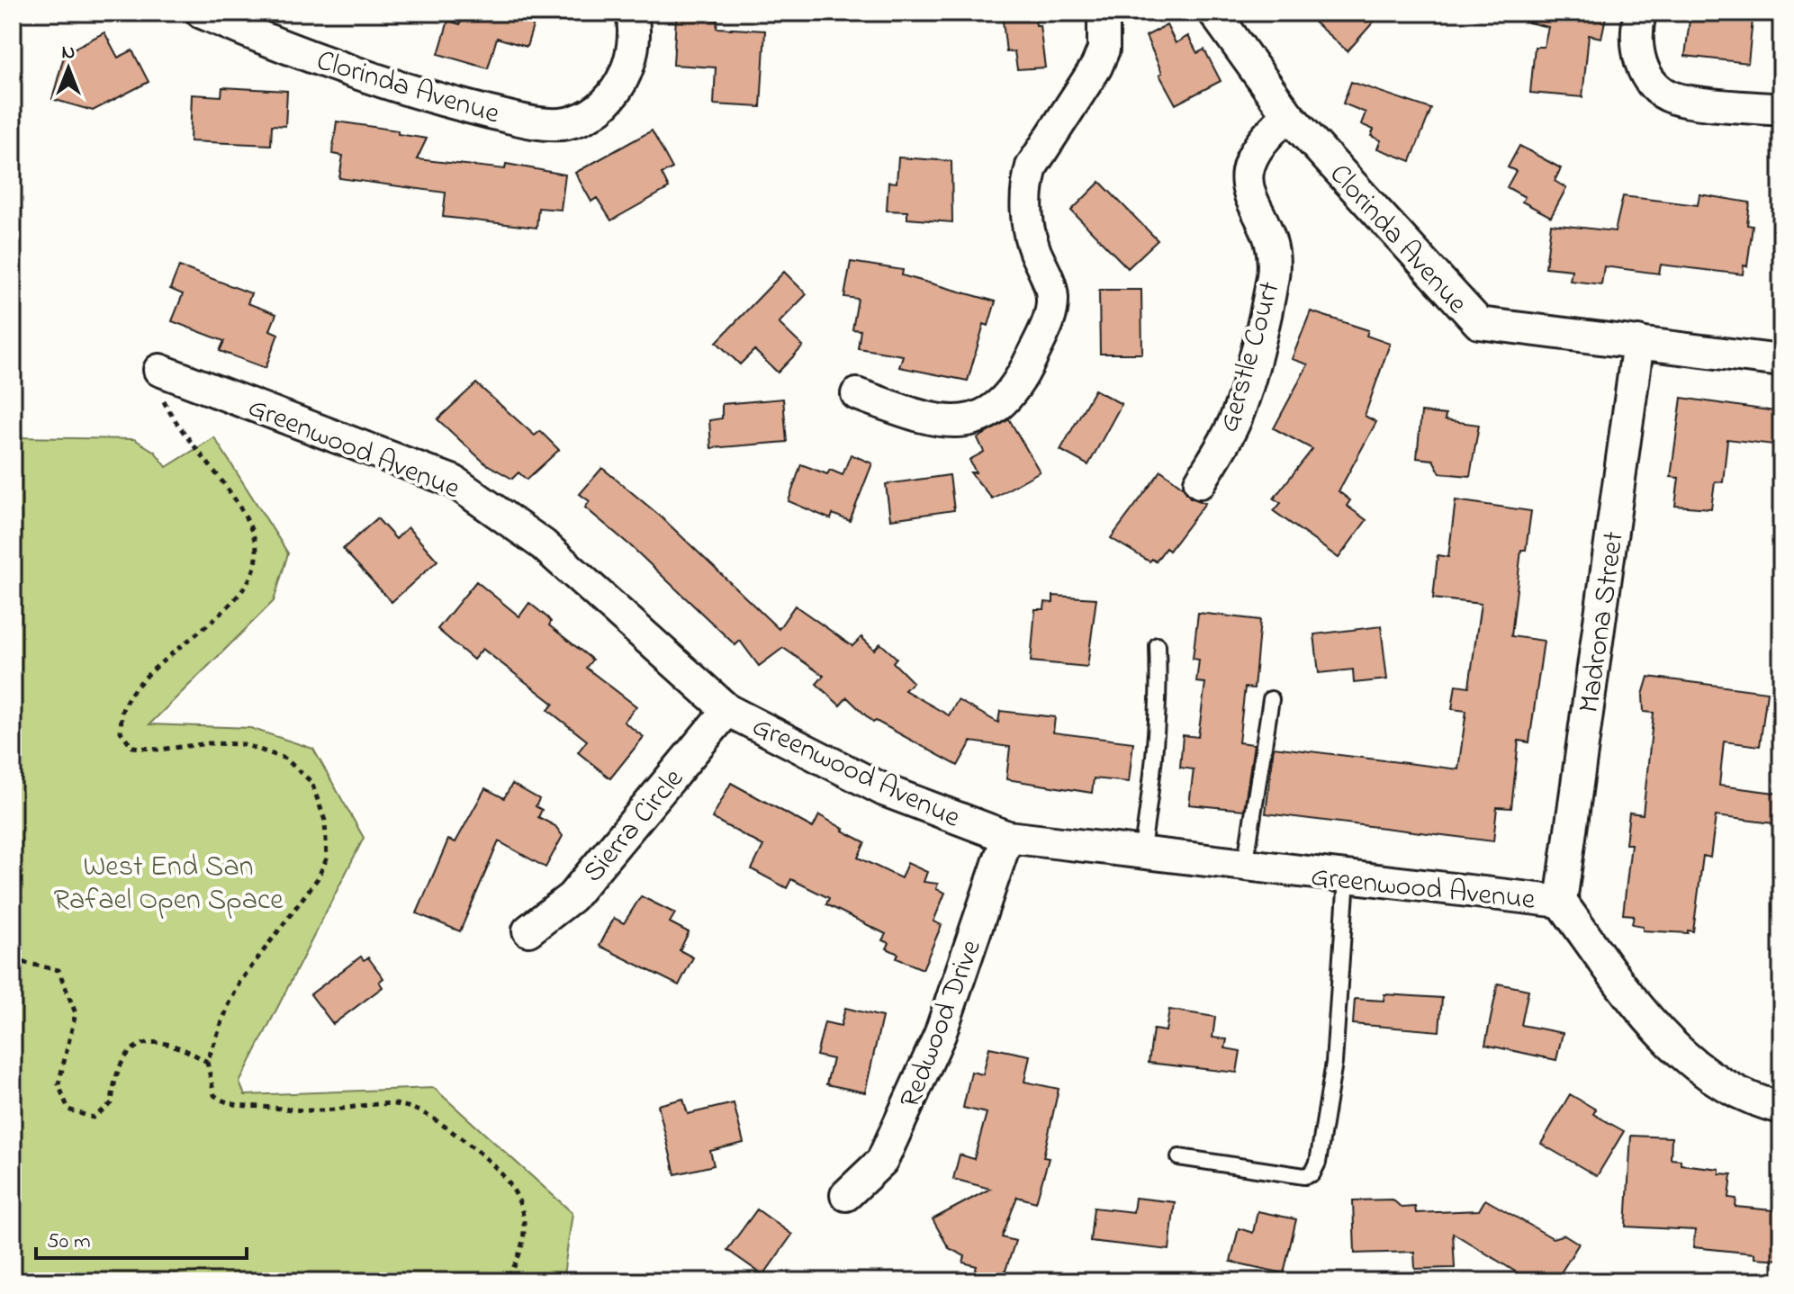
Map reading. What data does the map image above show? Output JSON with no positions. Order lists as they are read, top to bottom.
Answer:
{
  "streets": {
    "street": [
      "Clorinda Avenue",
      "Gerstle Court",
      "Greenwood Avenue",
      "Madrona Street",
      "Sierra Circle",
      "Redwood Drive"
    ]
  },
  "crossings": [
    ["Clorinda Avenue", "Gerstle Court"],
    ["Clorinda Avenue", "Madrona Street"],
    ["Greenwood Avenue", "Madrona Street"],
    ["Greenwood Avenue", "Sierra Circle"],
    ["Greenwood Avenue", "Redwood Drive"]
  ],
  "parks": ["West End San Rafael Open Space"],
  "scale_bar": "50 m",
  "north": "top"
}
